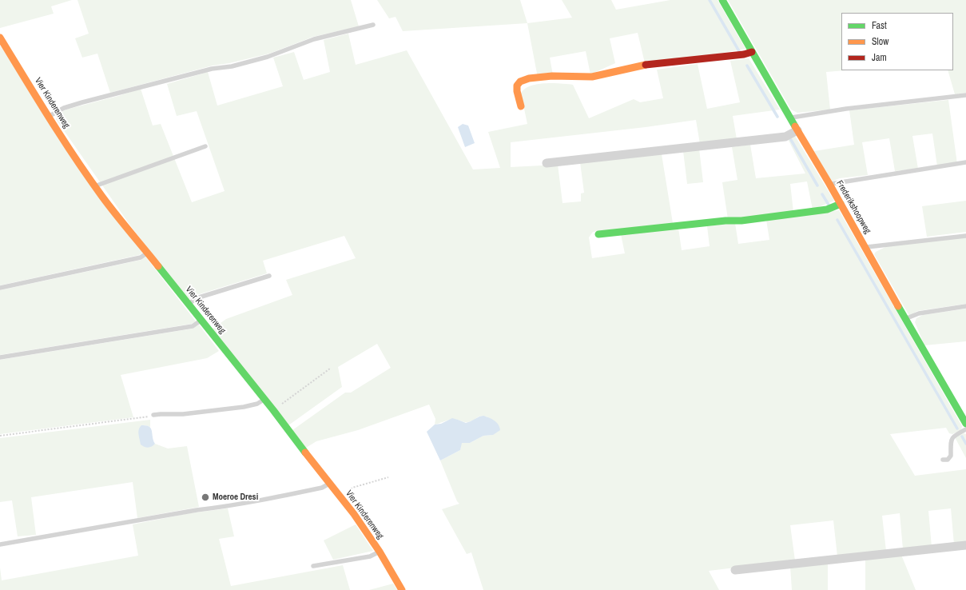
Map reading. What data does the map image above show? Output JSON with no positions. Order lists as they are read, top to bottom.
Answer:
{
  "streets": {
    "street": ["Vier Kinderenweg", "Frederikshoopweg"]
  },
  "places": ["Moeroe Dresi"],
  "legend": ["Fast", "Slow", "Jam"]
}
